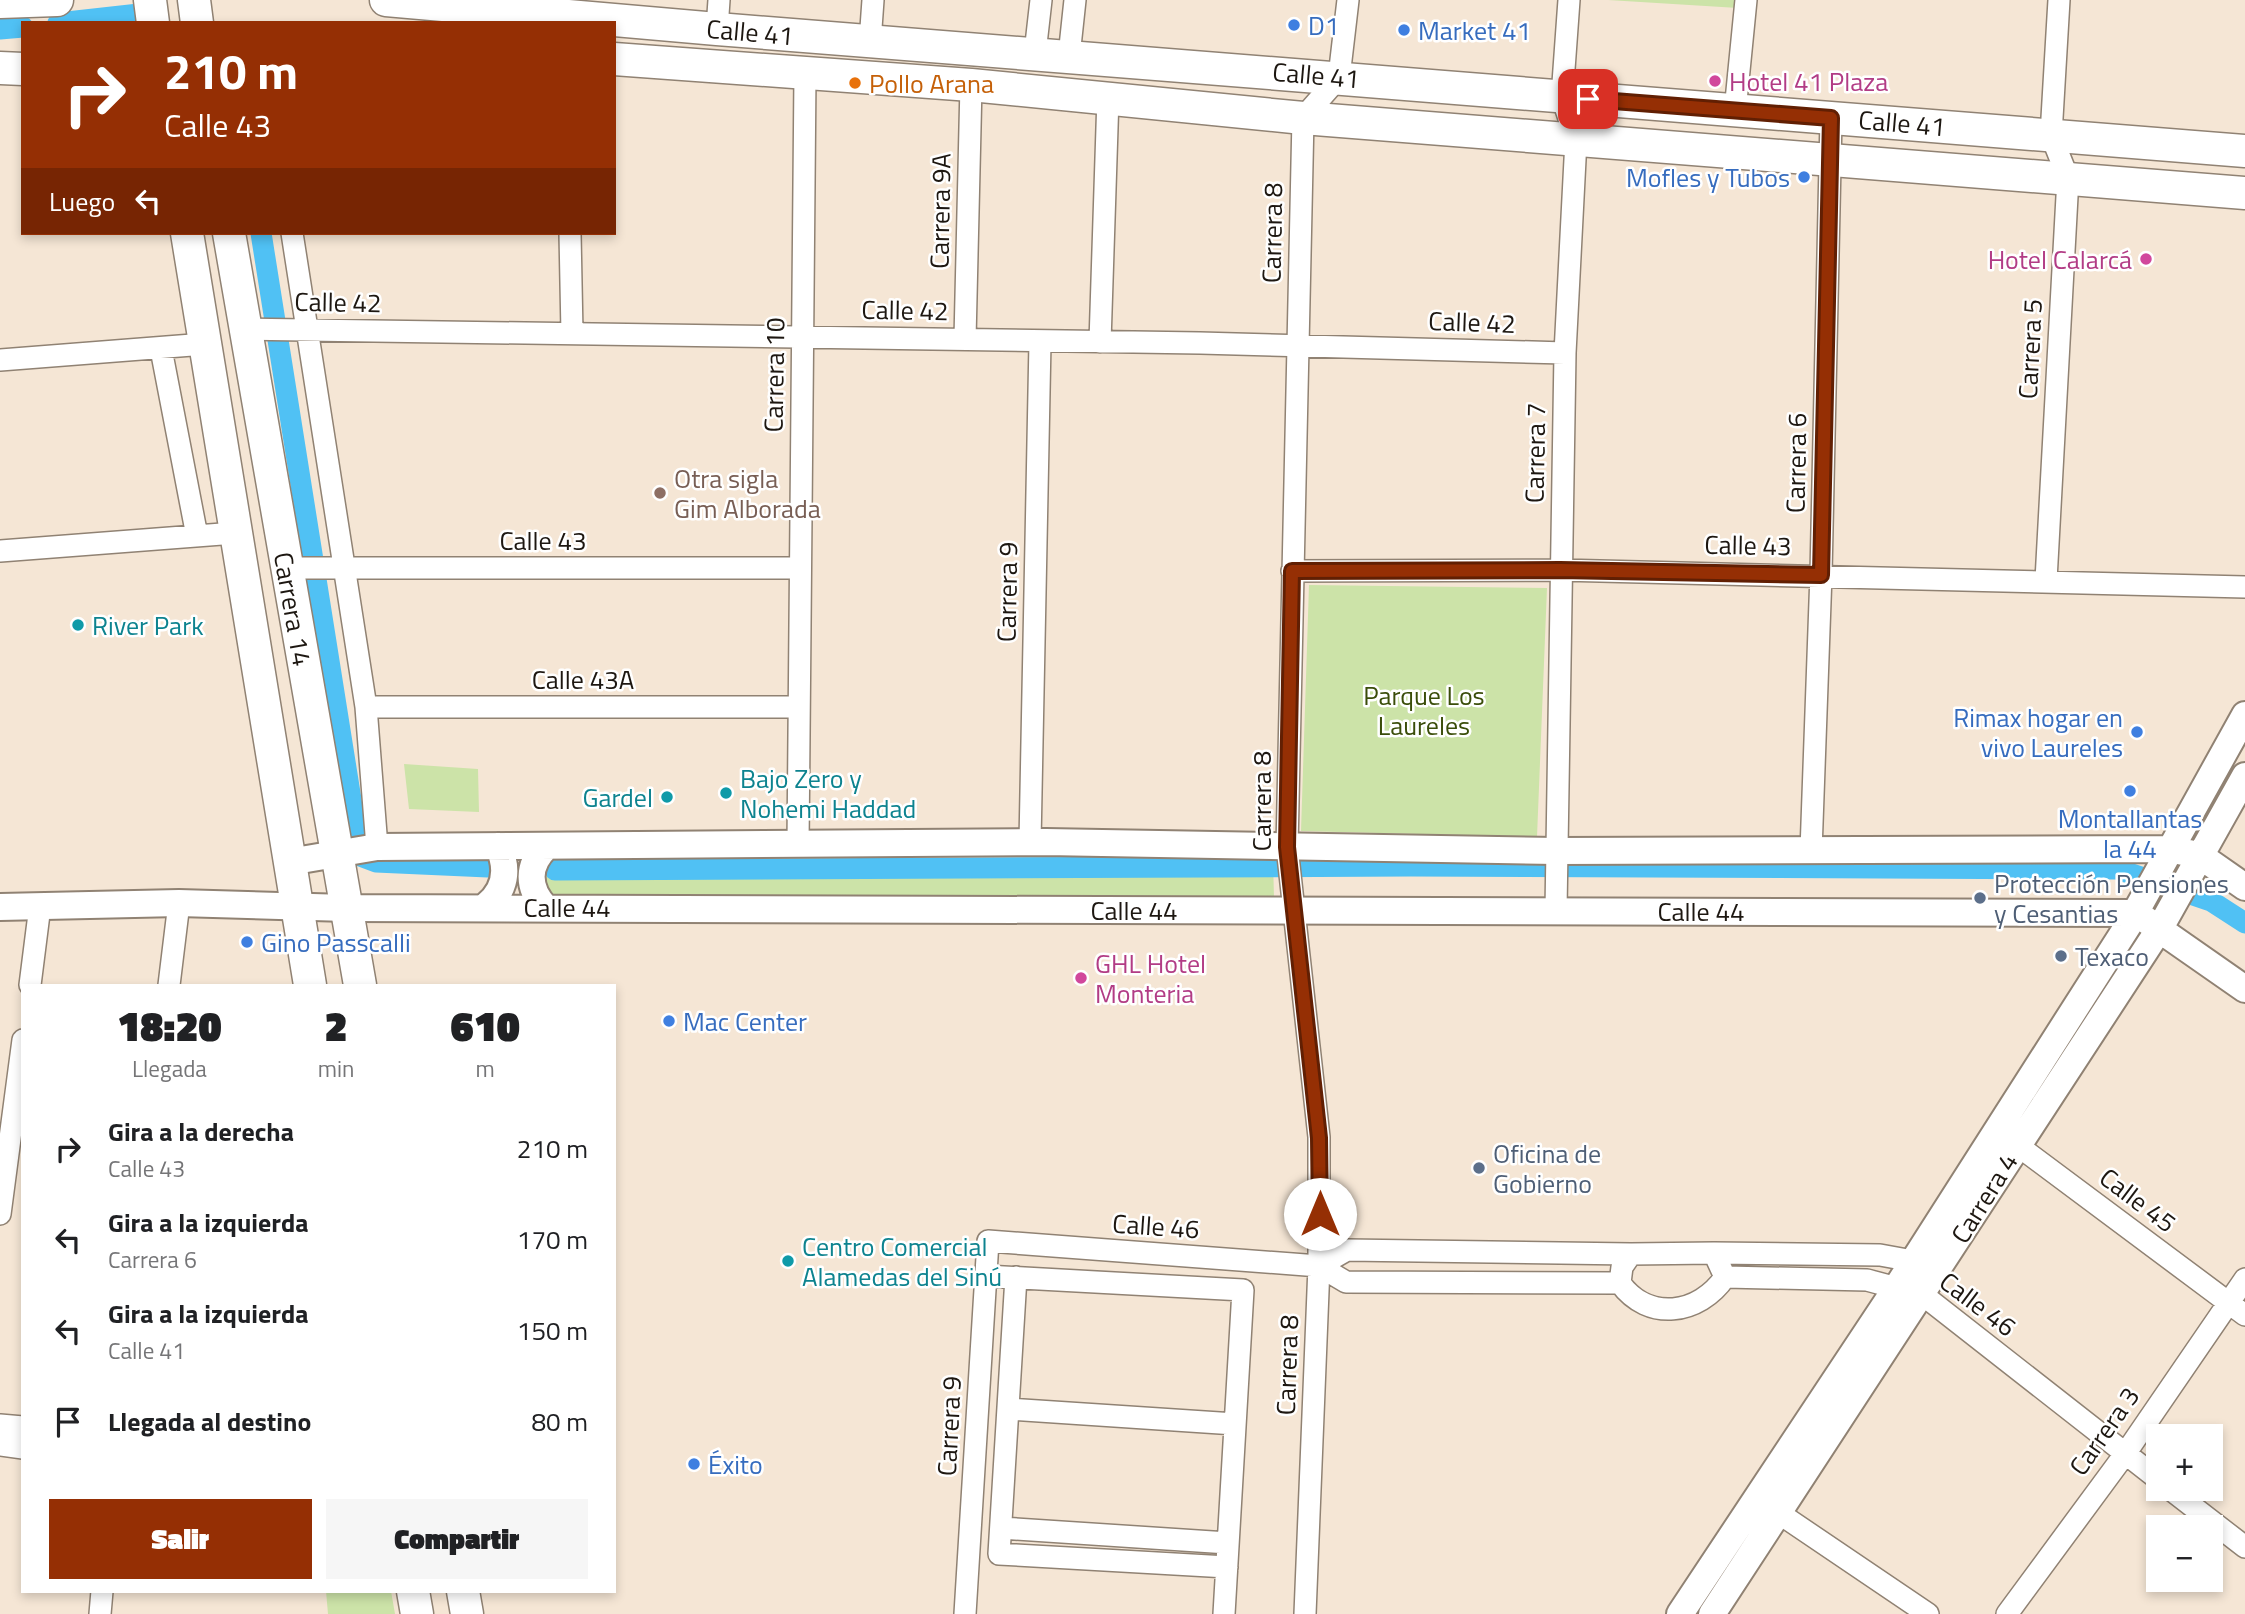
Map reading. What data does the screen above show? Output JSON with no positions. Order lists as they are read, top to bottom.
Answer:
{
  "streets": {
    "main road": ["Calle 41", "Carrera 14"],
    "street": [
      "Carrera 9A",
      "Carrera 8",
      "Calle 42",
      "Carrera 5",
      "Carrera 10",
      "Carrera 7",
      "Carrera 6",
      "Calle 43",
      "Carrera 9",
      "Calle 43A",
      "Calle 44",
      "Carrera 4",
      "Calle 45",
      "Calle 46",
      "Carrera 3"
    ]
  },
  "crossings": [
    ["Calle 41", "Carrera 9A"],
    ["Calle 41", "Carrera 8"],
    ["Calle 41", "Carrera 5"],
    ["Calle 41", "Carrera 10"],
    ["Calle 41", "Carrera 7"],
    ["Calle 41", "Carrera 6"],
    ["Carrera 9A", "Calle 42"],
    ["Carrera 8", "Calle 42"],
    ["Carrera 8", "Calle 43"],
    ["Carrera 8", "Calle 44"],
    ["Carrera 8", "Calle 46"],
    ["Calle 42", "Carrera 10"],
    ["Calle 42", "Carrera 7"],
    ["Calle 42", "Carrera 9"],
    ["Calle 42", "Carrera 14"],
    ["Carrera 5", "Calle 43"],
    ["Carrera 10", "Calle 43"],
    ["Carrera 10", "Calle 43A"],
    ["Carrera 7", "Calle 43"],
    ["Carrera 7", "Calle 44"],
    ["Carrera 6", "Calle 43"],
    ["Calle 43", "Carrera 14"],
    ["Carrera 9", "Calle 46"],
    ["Carrera 14", "Calle 44"],
    ["Carrera 4", "Calle 45"],
    ["Carrera 4", "Calle 46"],
    ["Calle 45", "Carrera 3"],
    ["Calle 46", "Carrera 3"]
  ],
  "parks": ["Parque Los Laureles"],
  "places": [
    "D1",
    "Market 41",
    "Hotel 41 Plaza",
    "Pollo Arana",
    "Mofles y Tubos",
    "Hotel Calarcá",
    "Otra sigla Gim Alborada",
    "River Park",
    "Rimax hogar en vivo Laureles",
    "Montallantas la 44",
    "Bajo Zero y Nohemi Haddad",
    "Gardel",
    "Protección Pensiones y Cesantias",
    "Gino Passcalli",
    "Texaco",
    "GHL Hotel Monteria",
    "Mac Center",
    "Oficina de Gobierno",
    "Centro Comercial Alamedas del Sinú",
    "Éxito"
  ],
  "page": {
    "turn": ["210 m", "Calle 43"],
    "then": "Luego",
    "eta": [
      "18:20",
      "Llegada",
      "2",
      "min",
      "610",
      "m"
    ],
    "list": [
      {
        "name": "Gira a la derecha",
        "note": "Calle 43",
        "value": "210 m"
      },
      {
        "name": "Gira a la izquierda",
        "note": "Carrera 6",
        "value": "170 m"
      },
      {
        "name": "Gira a la izquierda",
        "note": "Calle 41",
        "value": "150 m"
      },
      {
        "name": "Llegada al destino",
        "value": "80 m"
      }
    ],
    "map_buttons": ["+", "−"],
    "buttons": ["Salir", "Compartir"]
  }
}
